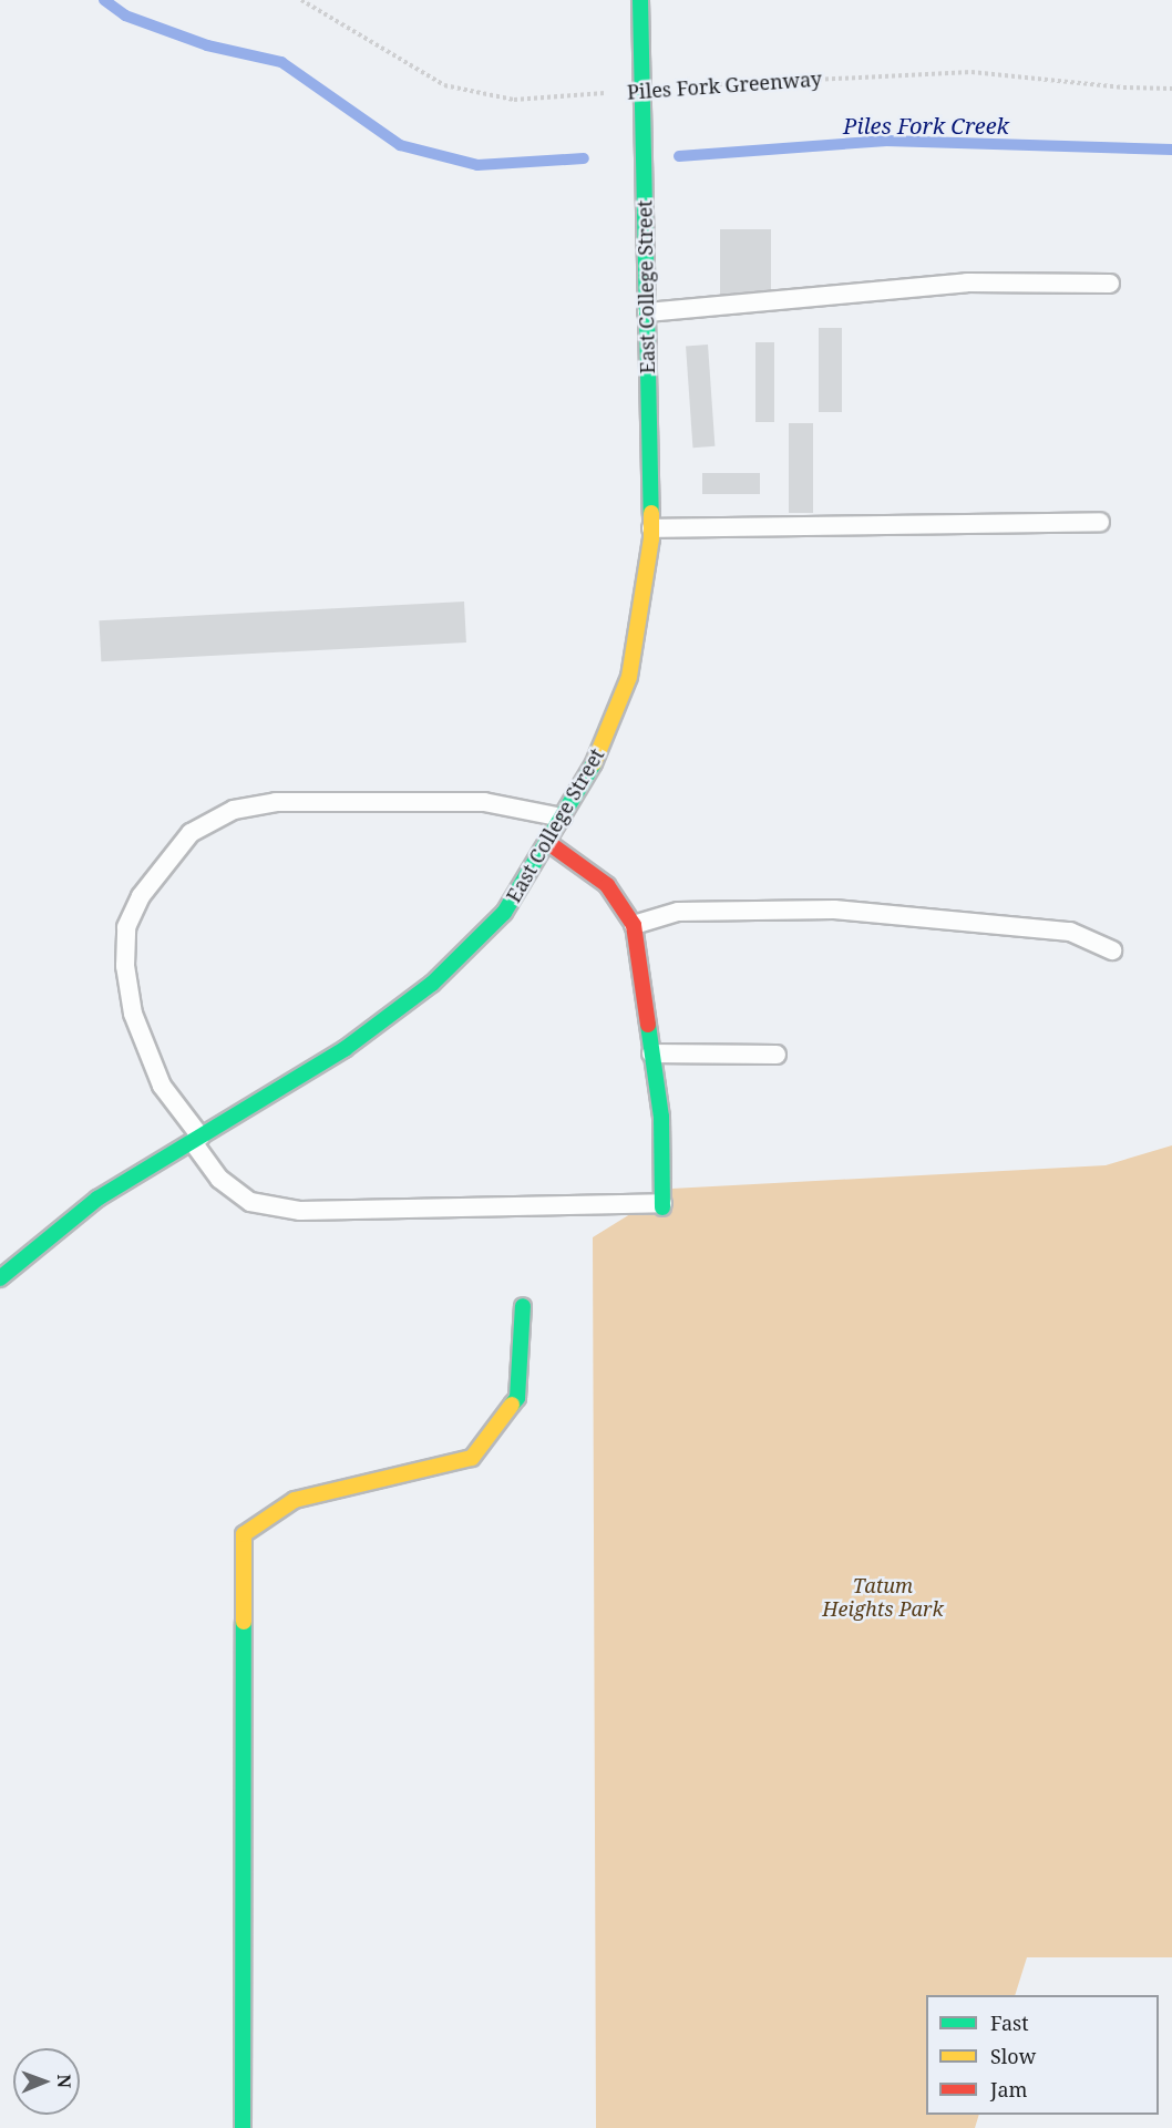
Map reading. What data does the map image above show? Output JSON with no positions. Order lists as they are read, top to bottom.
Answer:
{
  "streets": {
    "street": ["East College Street"],
    "path": ["Piles Fork Greenway"]
  },
  "crossings": [
    ["Piles Fork Greenway", "East College Street"]
  ],
  "water": ["Piles Fork Creek"],
  "parks": ["Tatum Heights Park"],
  "legend": ["Fast", "Slow", "Jam"],
  "north": "right"
}
